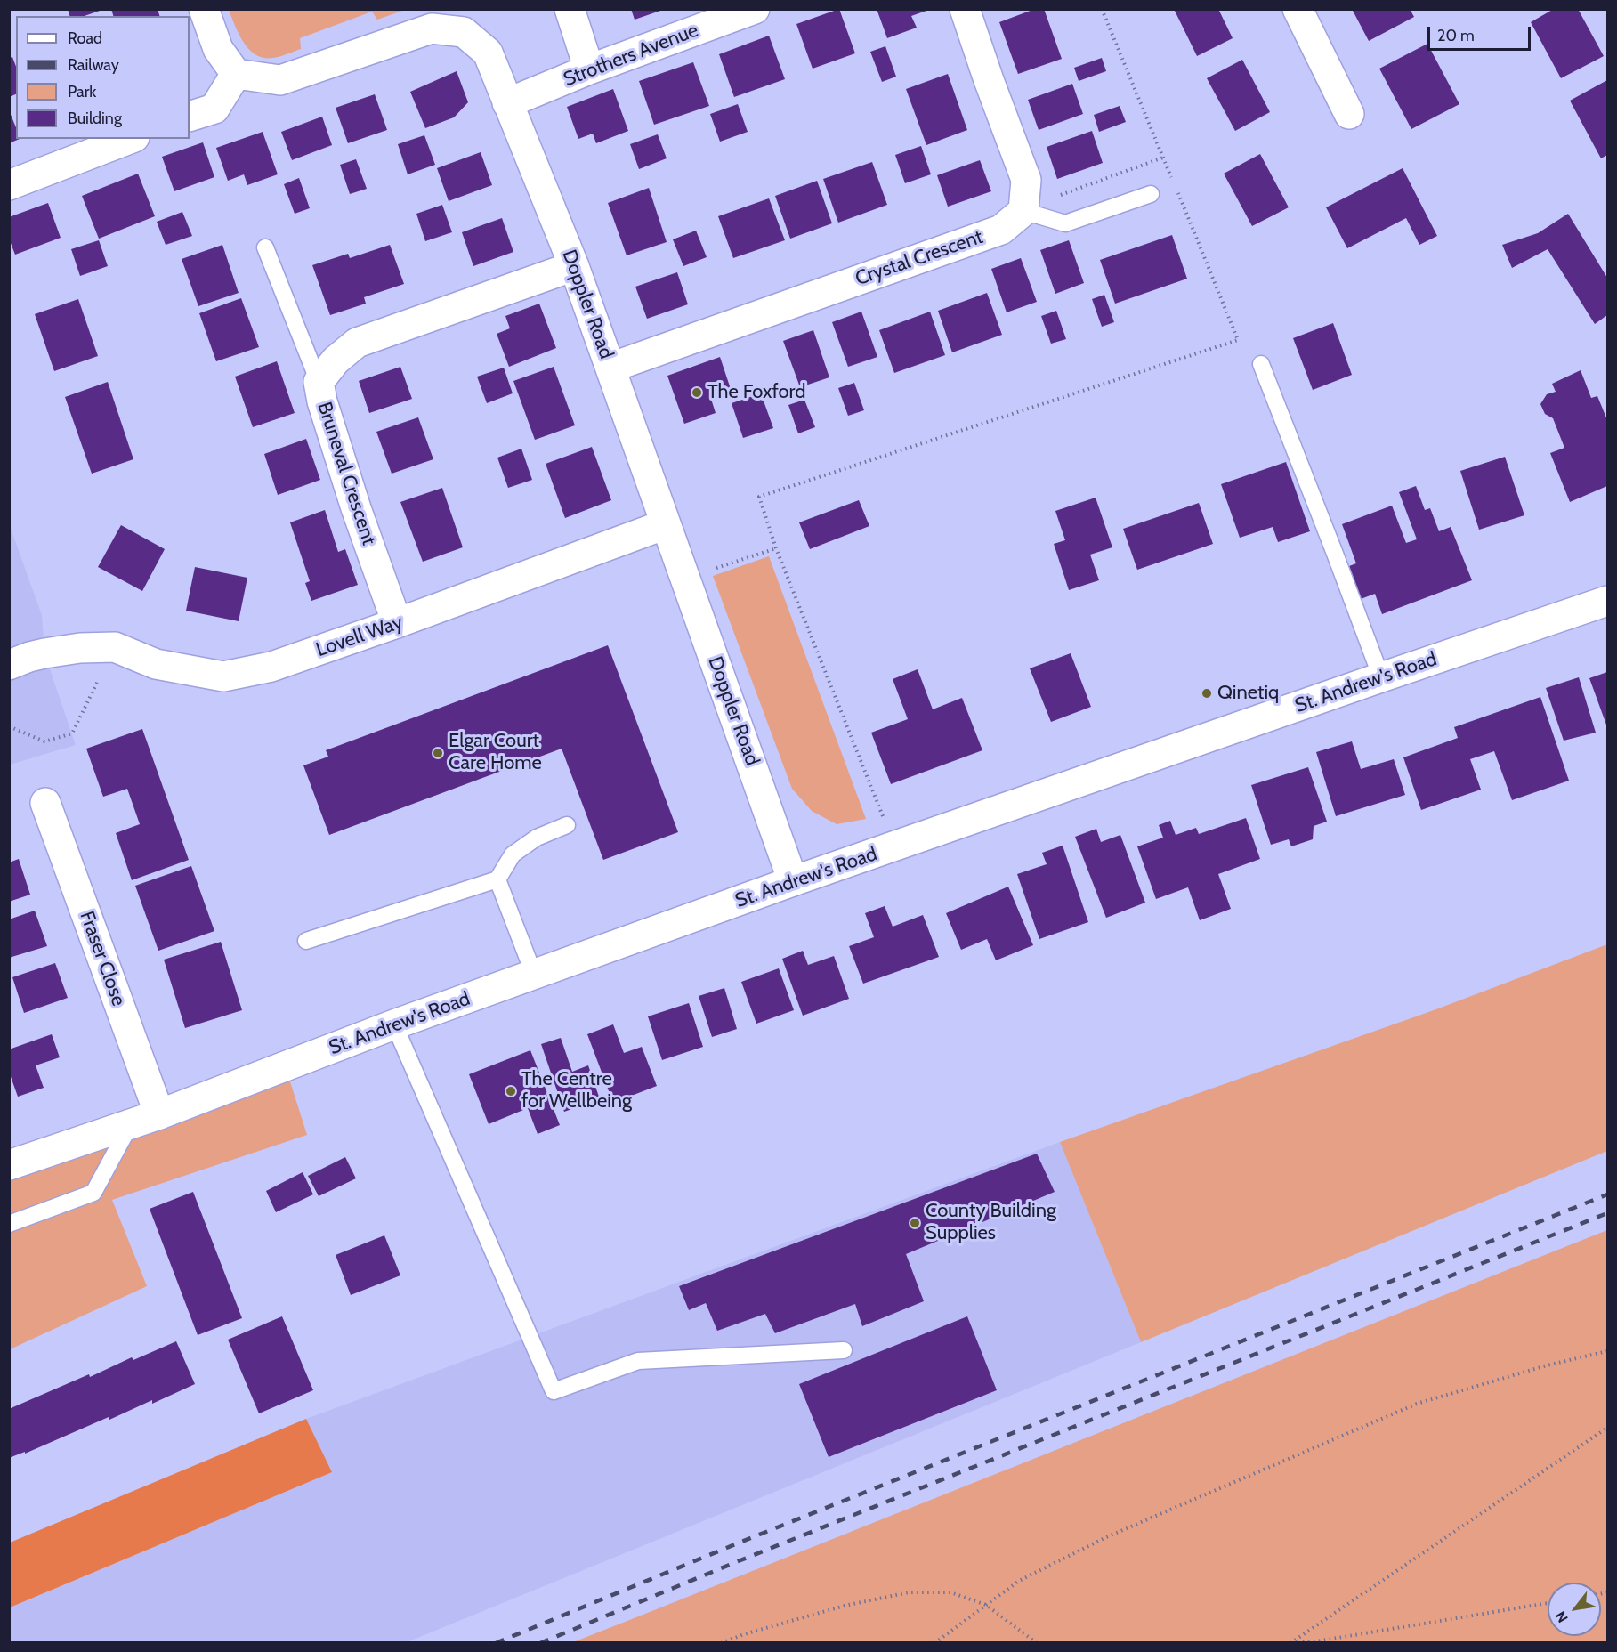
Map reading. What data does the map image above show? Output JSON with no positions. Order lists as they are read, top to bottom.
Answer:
{
  "streets": {
    "street": [
      "Strothers Avenue",
      "Crystal Crescent",
      "Doppler Road",
      "Bruneval Crescent",
      "Lovell Way",
      "St. Andrew's Road",
      "Fraser Close"
    ]
  },
  "crossings": [
    ["Strothers Avenue", "Doppler Road"],
    ["Crystal Crescent", "Doppler Road"],
    ["Doppler Road", "Bruneval Crescent"],
    ["Doppler Road", "Lovell Way"],
    ["Doppler Road", "St. Andrew's Road"],
    ["Bruneval Crescent", "Lovell Way"],
    ["St. Andrew's Road", "Fraser Close"]
  ],
  "places": [
    "The Foxford",
    "Qinetiq",
    "Elgar Court Care Home",
    "The Centre for Wellbeing",
    "County Building Supplies"
  ],
  "legend": [
    "Road",
    "Railway",
    "Park",
    "Building"
  ],
  "scale_bar": "20 m",
  "north": "bottom left"
}
